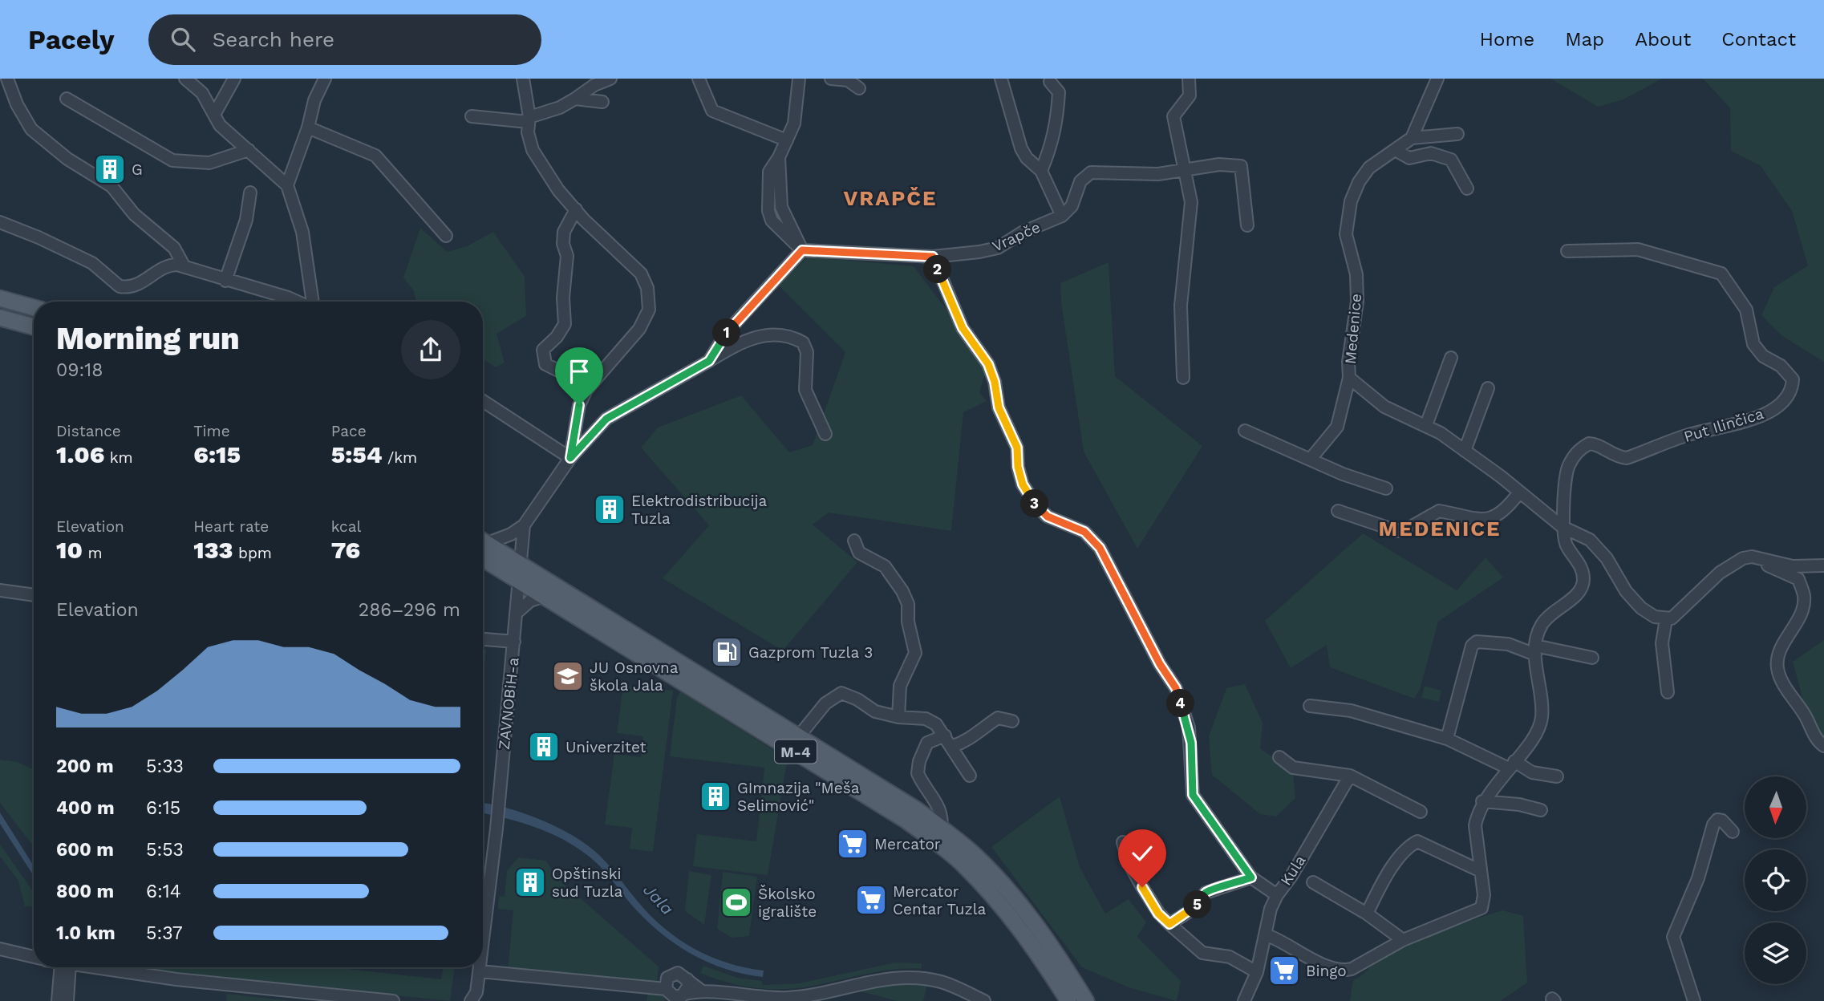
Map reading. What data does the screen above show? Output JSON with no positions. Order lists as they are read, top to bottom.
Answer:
{
  "streets": {
    "main road": ["M-4"],
    "street": [
      "Vrapče",
      "Medenice",
      "Put Ilinčica",
      "ZAVNOBiH-a",
      "Kula"
    ]
  },
  "crossings": [
    ["Medenice", "Put Ilinčica"]
  ],
  "districts": ["VRAPČE", "MEDENICE"],
  "water": ["Jala"],
  "places": {
    "building": [
      "G",
      "Elektrodistribucija Tuzla",
      "Univerzitet",
      "GImnazija \"Meša Selimović\"",
      "Opštinski sud Tuzla"
    ],
    "fuel station": ["Gazprom Tuzla 3"],
    "school or university": ["JU Osnovna škola Jala"],
    "supermarket": ["Mercator", "Mercator Centar Tuzla", "Bingo"],
    "sports": ["Školsko igralište"]
  },
  "north": "bottom",
  "page": {
    "header": "Pacely",
    "search": "Search here",
    "nav": [
      "Home",
      "Map",
      "About",
      "Contact"
    ],
    "pins": [
      "2",
      "1",
      "3",
      "4",
      "5"
    ],
    "heading": ["Morning run", "09:18"],
    "stats": [
      ["Distance", "1.06 km"],
      ["Time", "6:15"],
      ["Pace", "5:54 /km"],
      ["Elevation", "10 m"],
      ["Heart rate", "133 bpm"],
      ["kcal", "76"]
    ],
    "chart": ["Elevation", "286–296 m"],
    "list": [
      {
        "name": "200 m",
        "note": "5:33"
      },
      {
        "name": "400 m",
        "note": "6:15"
      },
      {
        "name": "600 m",
        "note": "5:53"
      },
      {
        "name": "800 m",
        "note": "6:14"
      },
      {
        "name": "1.0 km",
        "note": "5:37"
      }
    ]
  }
}
